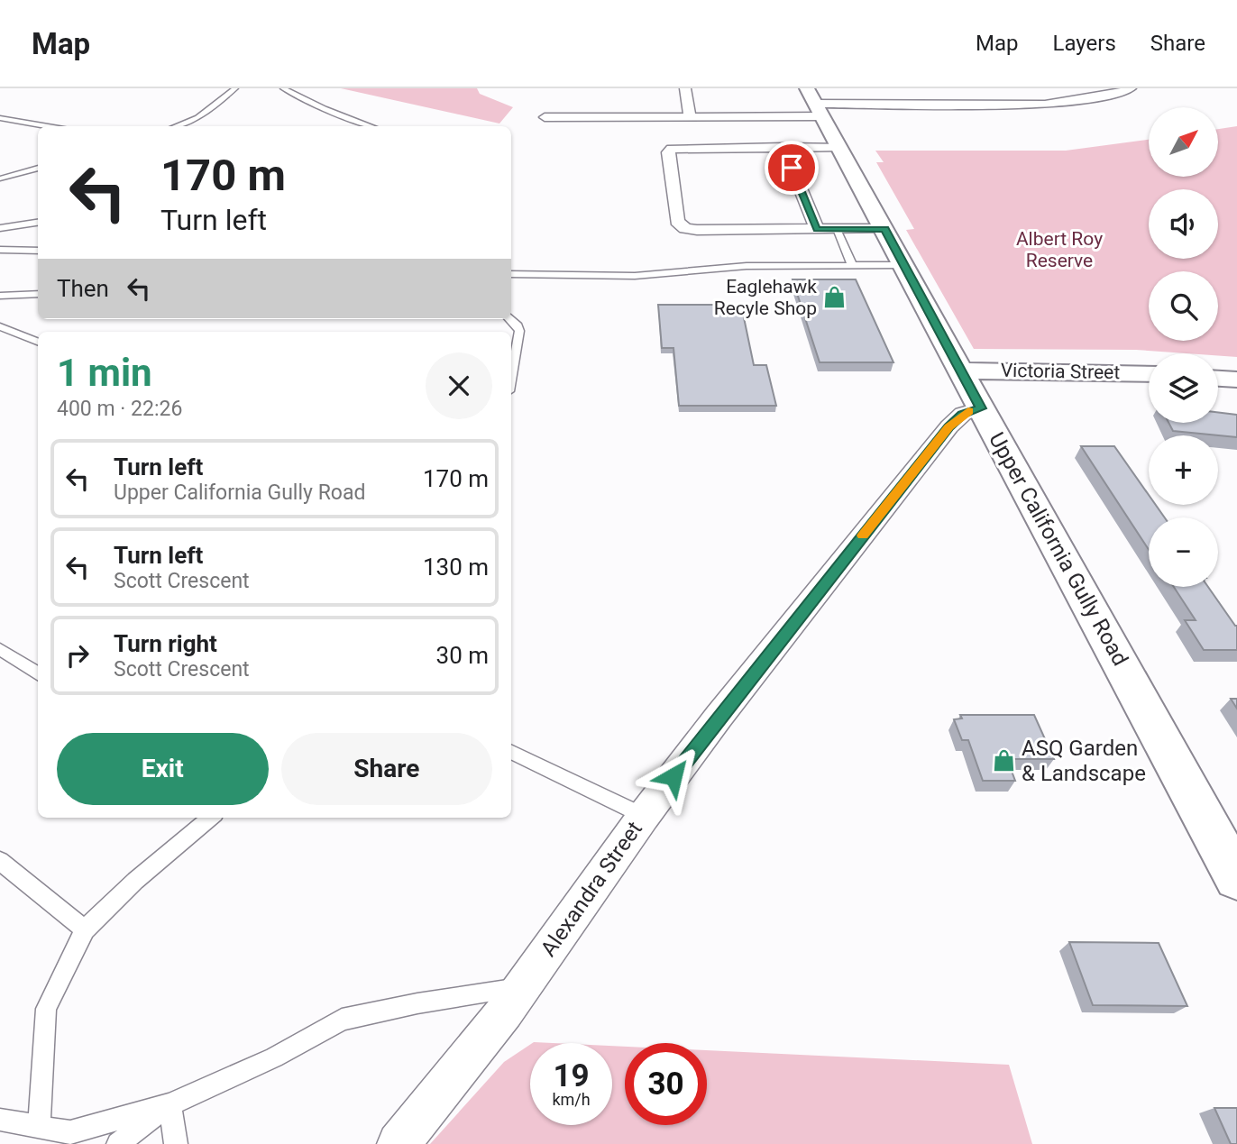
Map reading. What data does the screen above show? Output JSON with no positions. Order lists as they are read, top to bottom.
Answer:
{
  "streets": {
    "street": ["Victoria Street", "Upper California Gully Road", "Alexandra Street"]
  },
  "crossings": [
    ["Victoria Street", "Upper California Gully Road"],
    ["Upper California Gully Road", "Alexandra Street"]
  ],
  "parks": ["Albert Roy Reserve"],
  "places": {
    "shop": ["Eaglehawk Recyle Shop", "ASQ Garden & Landscape"]
  },
  "north": "top right",
  "page": {
    "header": "Map",
    "nav": ["Map", "Layers", "Share"],
    "map_buttons": ["+", "−"],
    "turn": ["170 m", "Turn left"],
    "then": "Then",
    "heading": ["1 min", "400 m · 22:26"],
    "list": [
      {
        "name": "Turn left",
        "note": "Upper California Gully Road",
        "value": "170 m"
      },
      {
        "name": "Turn left",
        "note": "Scott Crescent",
        "value": "130 m"
      },
      {
        "name": "Turn right",
        "note": "Scott Crescent",
        "value": "30 m"
      }
    ],
    "buttons": ["Exit", "Share"],
    "speed": "19 km/h",
    "limit": "30"
  }
}
